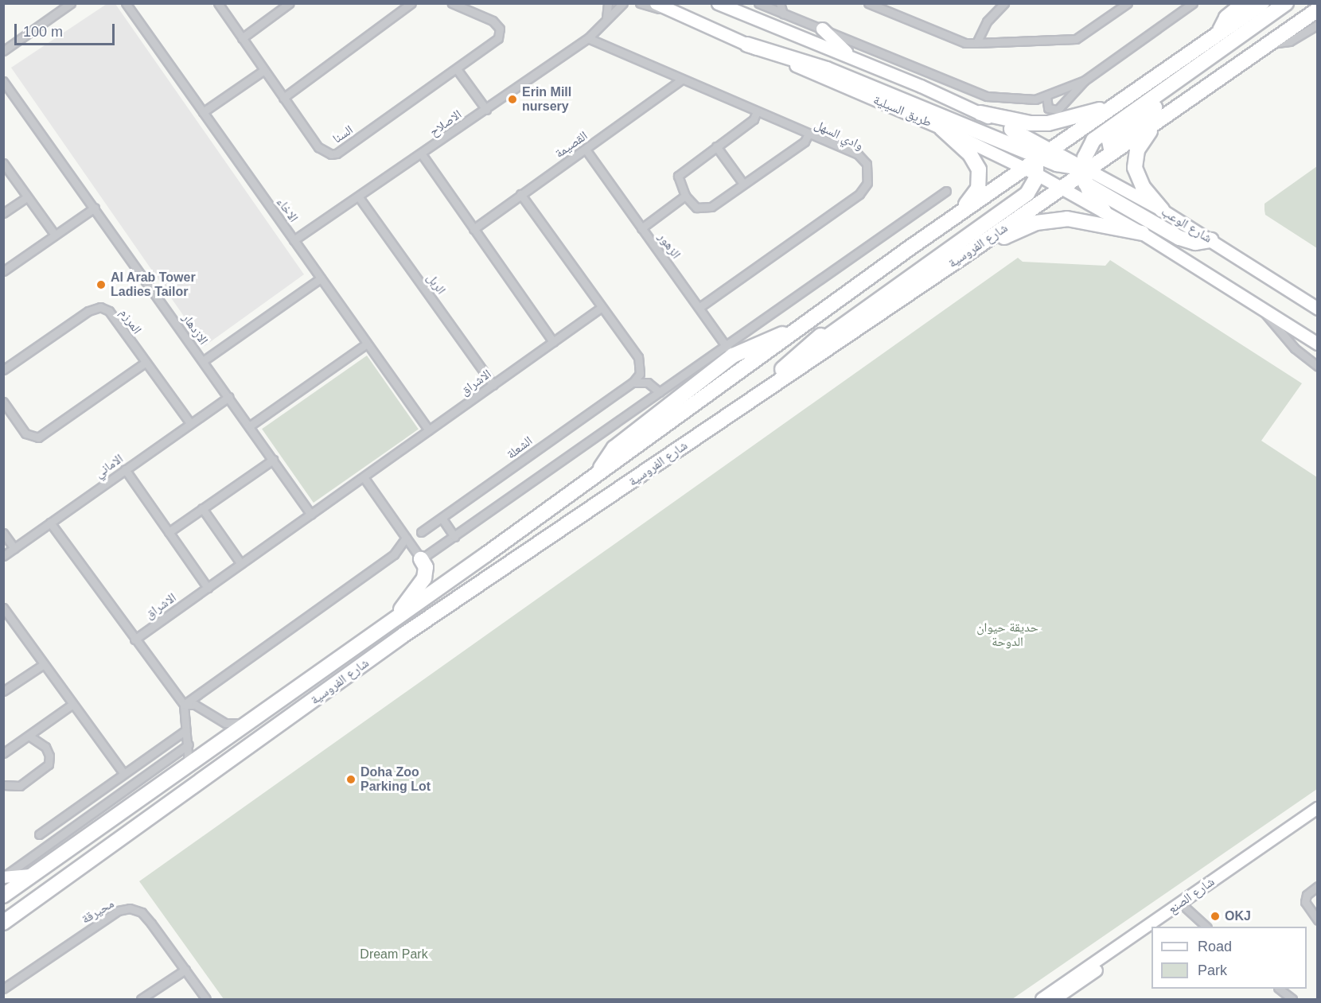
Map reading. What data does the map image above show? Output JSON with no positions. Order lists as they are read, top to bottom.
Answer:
{
  "streets": {
    "highway": ["شارع الفروسية"],
    "main road": ["طريق السيلية", "شارع الوعب"],
    "street": [
      "الاصلاح",
      "السنا",
      "وادي السهل",
      "القصيمة",
      "الاخاء",
      "الزهور",
      "الربل",
      "المرزم",
      "الازدهار",
      "الاشراق",
      "الشعلة",
      "الاماني",
      "شارع الصنع",
      "محيرقة"
    ]
  },
  "crossings": [
    ["طريق السيلية", "شارع الوعب"],
    ["طريق السيلية", "شارع الفروسية"],
    ["الاصلاح", "وادي السهل"],
    ["الاصلاح", "الاخاء"],
    ["الاصلاح", "الربل"],
    ["وادي السهل", "القصيمة"],
    ["وادي السهل", "الزهور"],
    ["القصيمة", "الزهور"],
    ["الاخاء", "الاشراق"],
    ["شارع الوعب", "شارع الفروسية"],
    ["الربل", "الاشراق"],
    ["المرزم", "الاماني"],
    ["الازدهار", "الاشراق"],
    ["الازدهار", "الاماني"]
  ],
  "parks": ["حديقة حيوان الدوحة", "Dream Park"],
  "places": [
    "Erin Mill nursery",
    "Al Arab Tower Ladies Tailor",
    "Doha Zoo Parking Lot",
    "OKJ"
  ],
  "legend": ["Road", "Park"],
  "scale_bar": "100 m"
}
